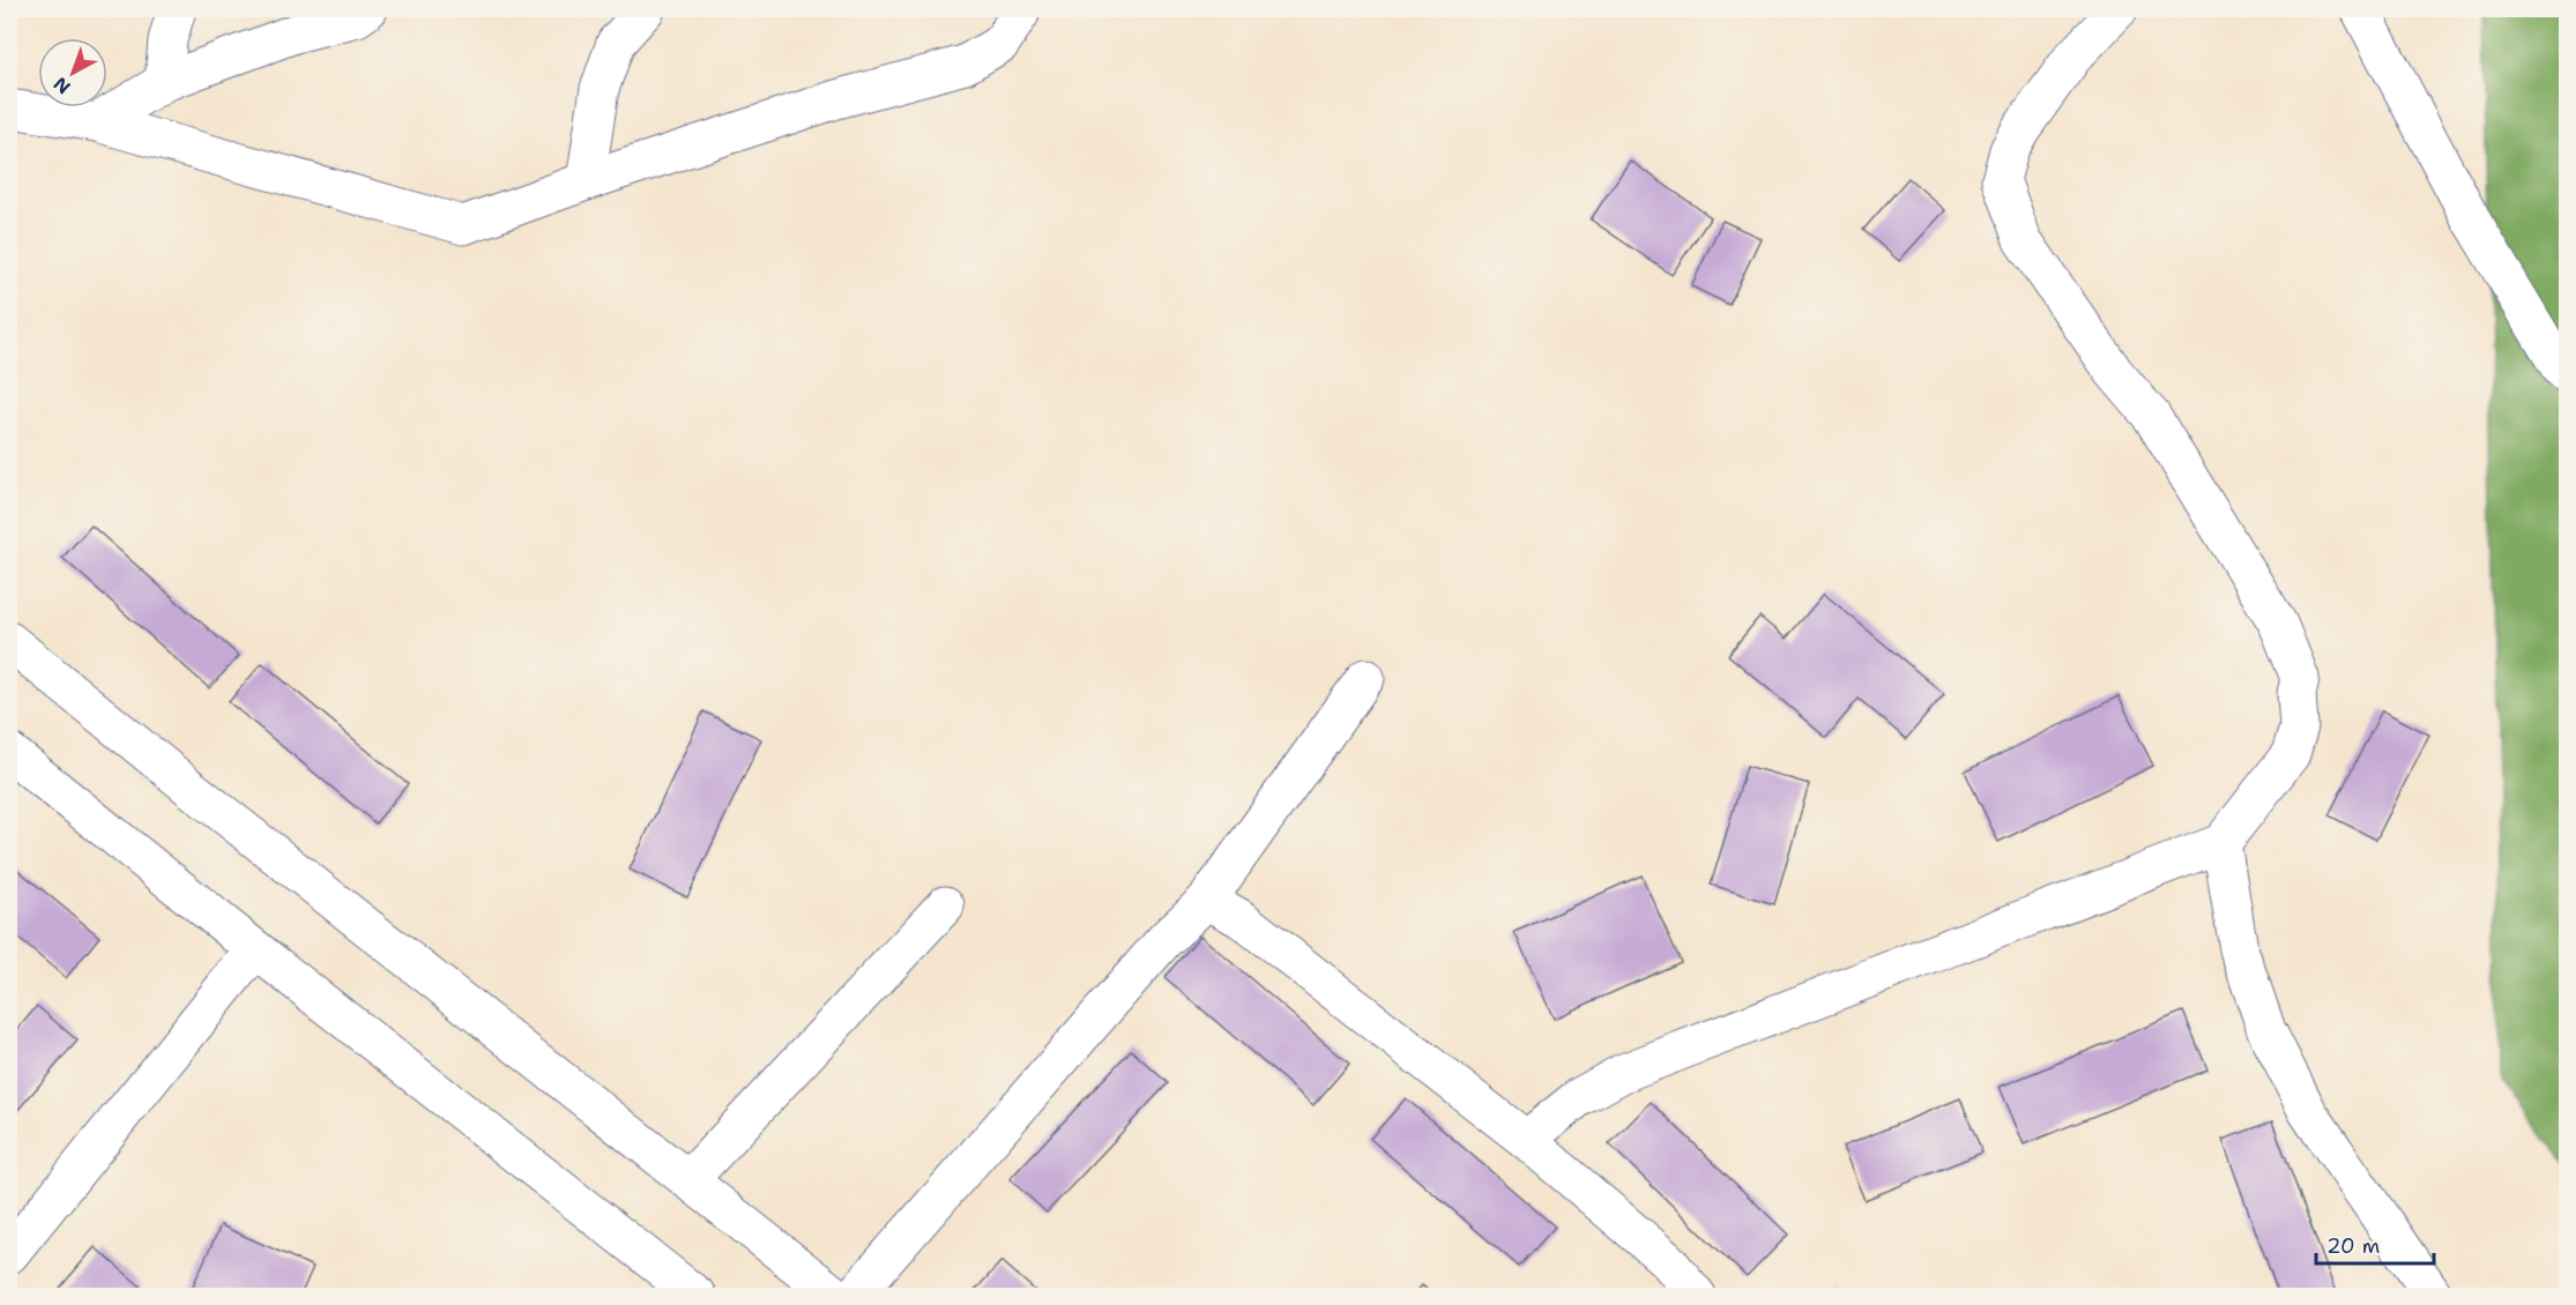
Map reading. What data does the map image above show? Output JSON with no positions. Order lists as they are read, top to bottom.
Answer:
{
  "scale_bar": "20 m",
  "north": "bottom left"
}
